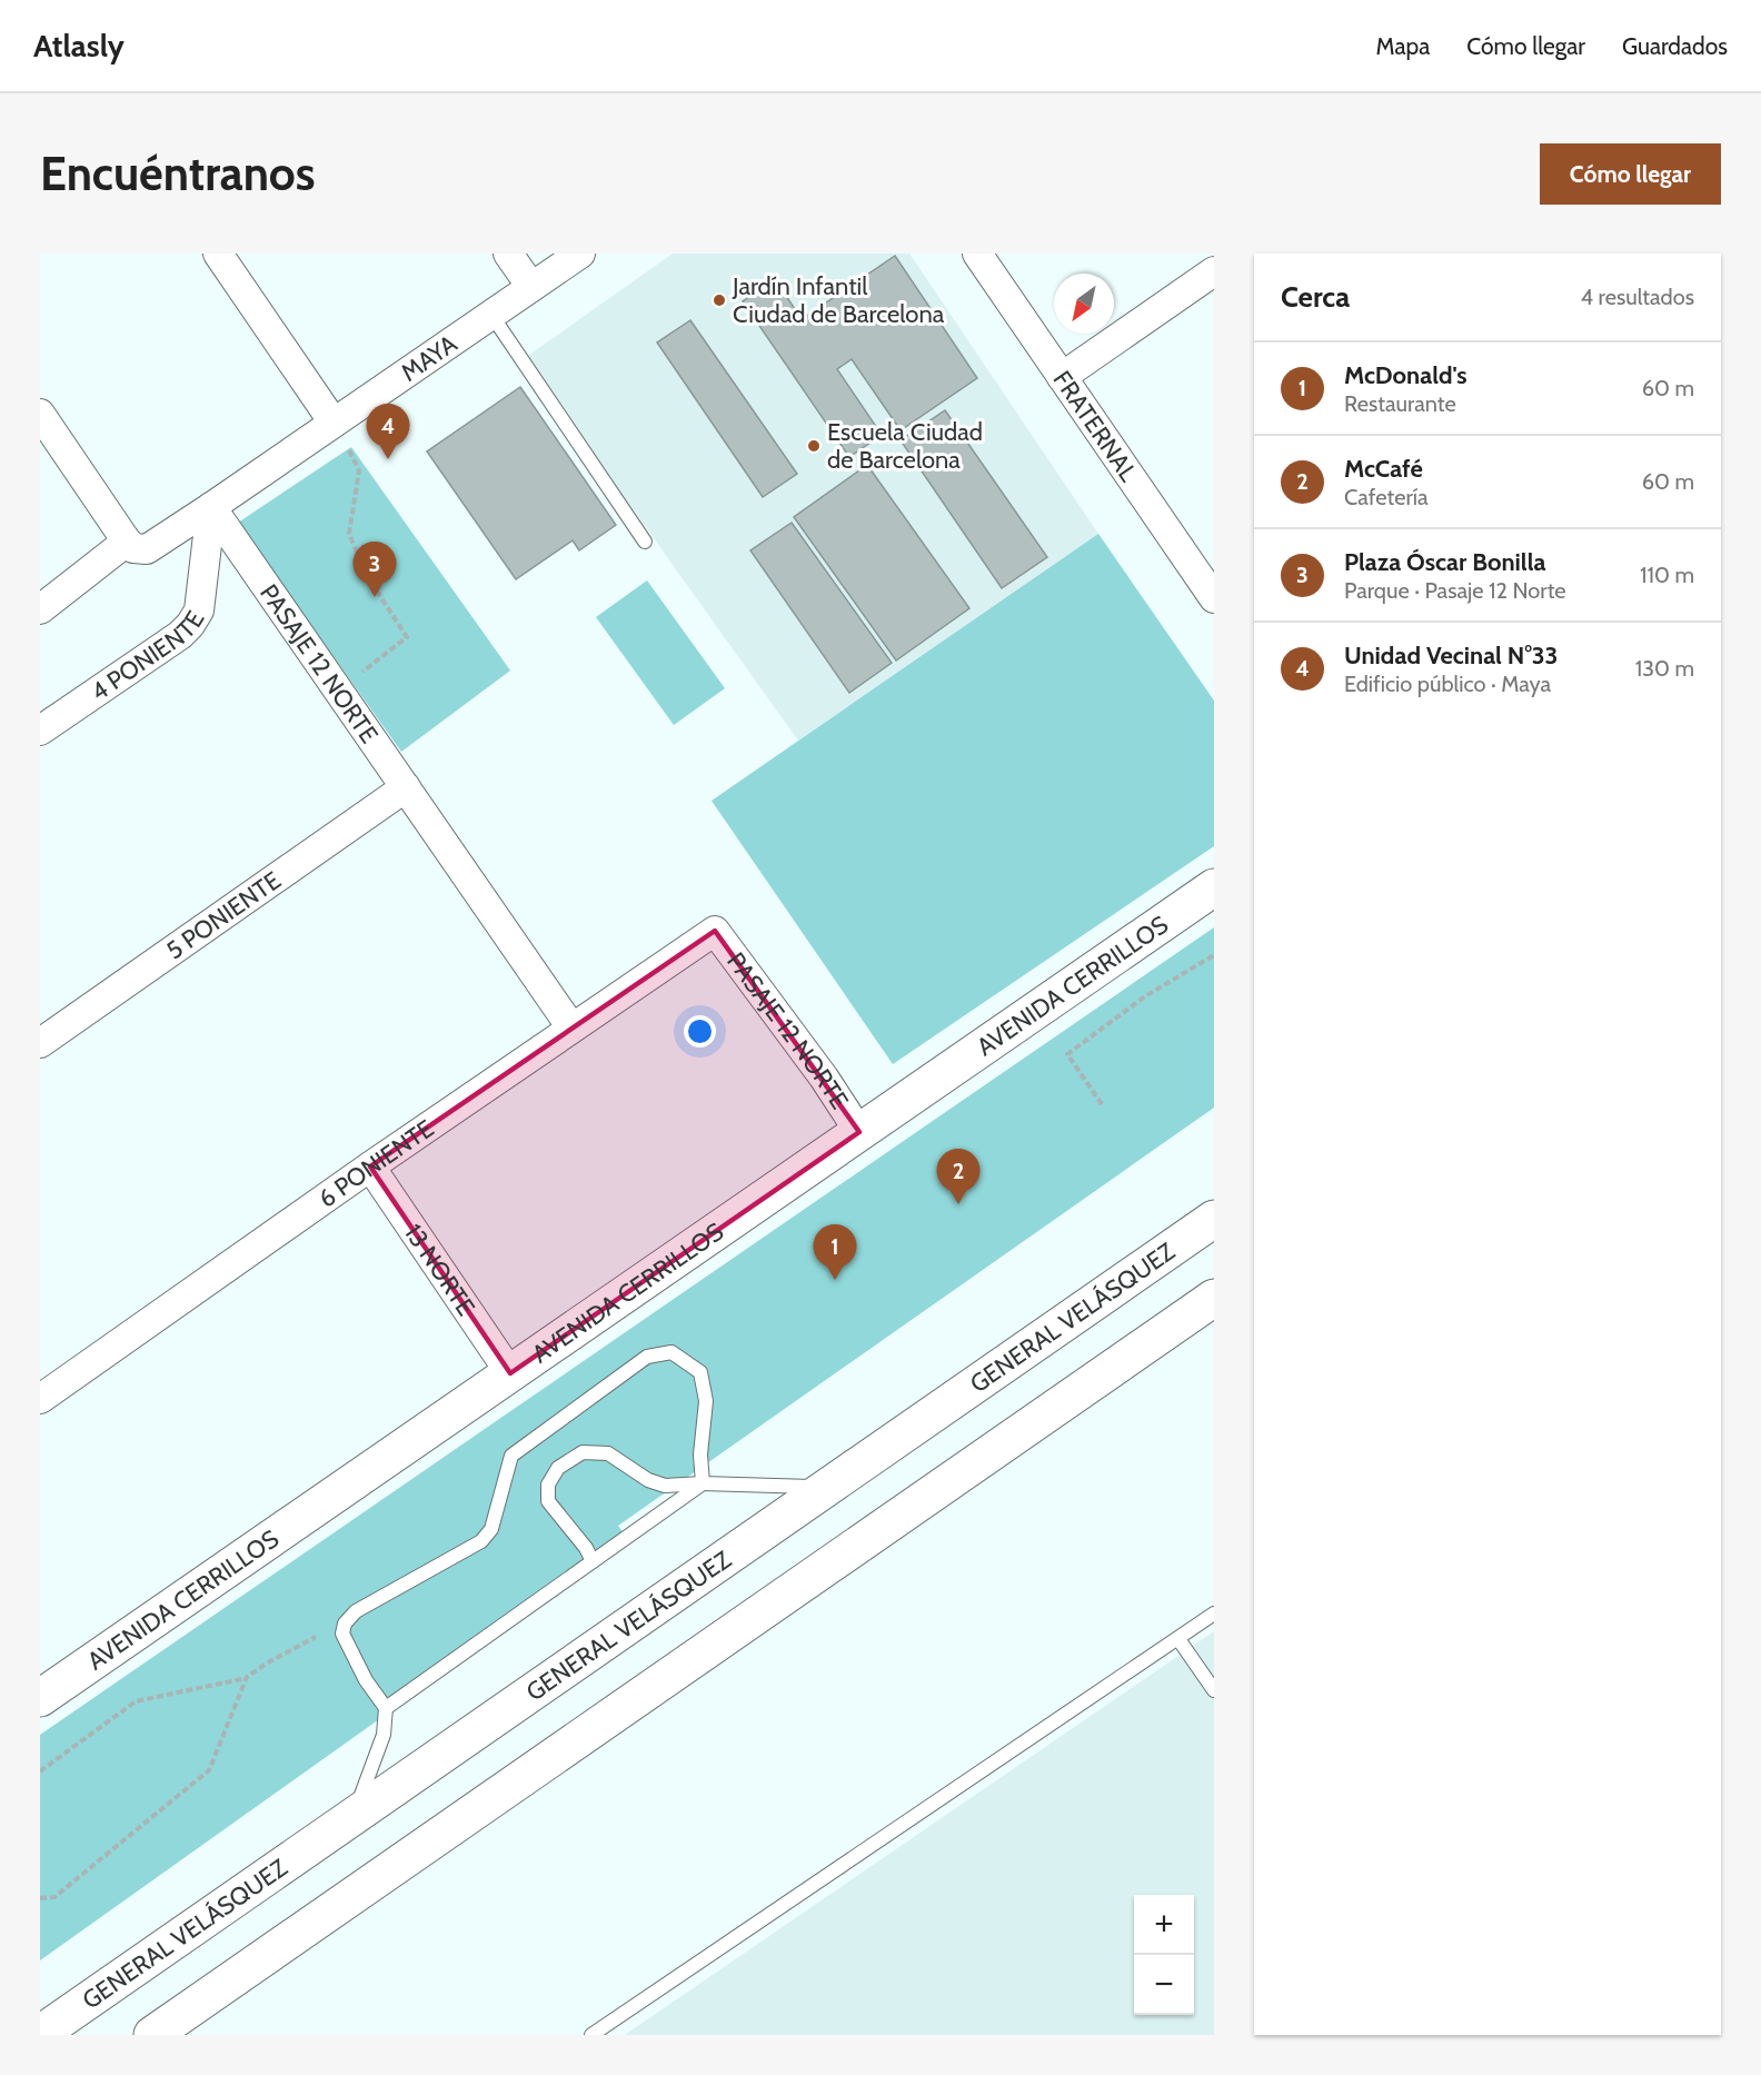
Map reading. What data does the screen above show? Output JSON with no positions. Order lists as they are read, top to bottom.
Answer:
{
  "streets": {
    "main road": ["AVENIDA CERRILLOS", "GENERAL VELÁSQUEZ"],
    "street": [
      "MAYA",
      "FRATERNAL",
      "4 PONIENTE",
      "PASAJE 12 NORTE",
      "5 PONIENTE",
      "6 PONIENTE",
      "13 NORTE"
    ]
  },
  "crossings": [
    ["MAYA", "4 PONIENTE"],
    ["MAYA", "PASAJE 12 NORTE"],
    ["4 PONIENTE", "PASAJE 12 NORTE"],
    ["PASAJE 12 NORTE", "5 PONIENTE"],
    ["PASAJE 12 NORTE", "AVENIDA CERRILLOS"],
    ["PASAJE 12 NORTE", "6 PONIENTE"],
    ["AVENIDA CERRILLOS", "13 NORTE"],
    ["6 PONIENTE", "13 NORTE"]
  ],
  "places": ["Jardín Infantil Ciudad de Barcelona", "Escuela Ciudad de Barcelona"],
  "north": "bottom left",
  "page": {
    "header": "Atlasly",
    "nav": ["Mapa", "Cómo llegar", "Guardados"],
    "buttons": "Cómo llegar",
    "title": "Encuéntranos",
    "heading": ["Cerca", "4 resultados"],
    "list": [
      {
        "mark": "1",
        "name": "McDonald's",
        "note": "Restaurante",
        "value": "60 m"
      },
      {
        "mark": "2",
        "name": "McCafé",
        "note": "Cafetería",
        "value": "60 m"
      },
      {
        "mark": "3",
        "name": "Plaza Óscar Bonilla",
        "note": "Parque · Pasaje 12 Norte",
        "value": "110 m"
      },
      {
        "mark": "4",
        "name": "Unidad Vecinal N°33",
        "note": "Edificio público · Maya",
        "value": "130 m"
      }
    ],
    "pins": [
      "4",
      "3",
      "2",
      "1"
    ],
    "map_buttons": ["+", "−"]
  }
}
